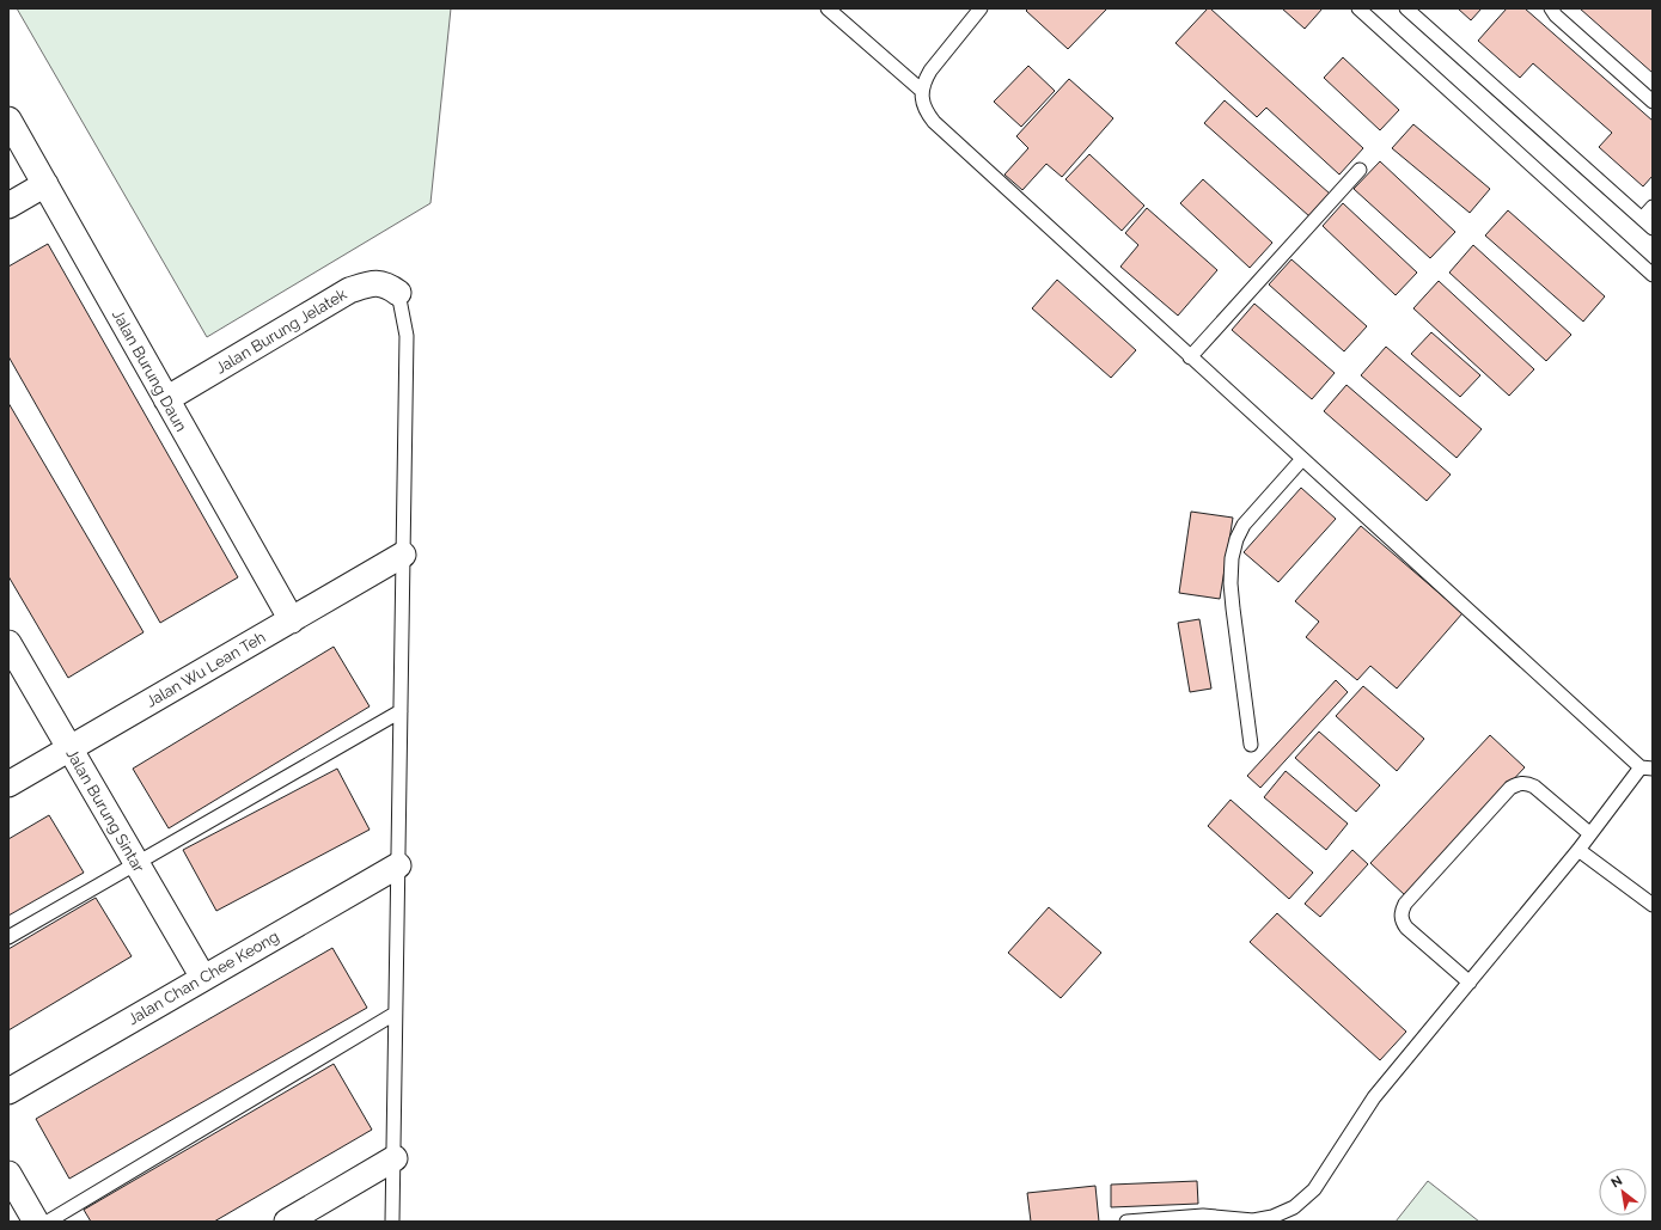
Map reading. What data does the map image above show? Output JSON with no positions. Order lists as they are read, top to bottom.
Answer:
{
  "streets": {
    "street": [
      "Jalan Burung Jelatek",
      "Jalan Burung Daun",
      "Jalan Wu Lean Teh",
      "Jalan Burung Sintar",
      "Jalan Chan Chee Keong"
    ]
  },
  "crossings": [
    ["Jalan Burung Jelatek", "Jalan Burung Daun"],
    ["Jalan Burung Daun", "Jalan Wu Lean Teh"],
    ["Jalan Wu Lean Teh", "Jalan Burung Sintar"],
    ["Jalan Burung Sintar", "Jalan Chan Chee Keong"]
  ],
  "north": "top left"
}
